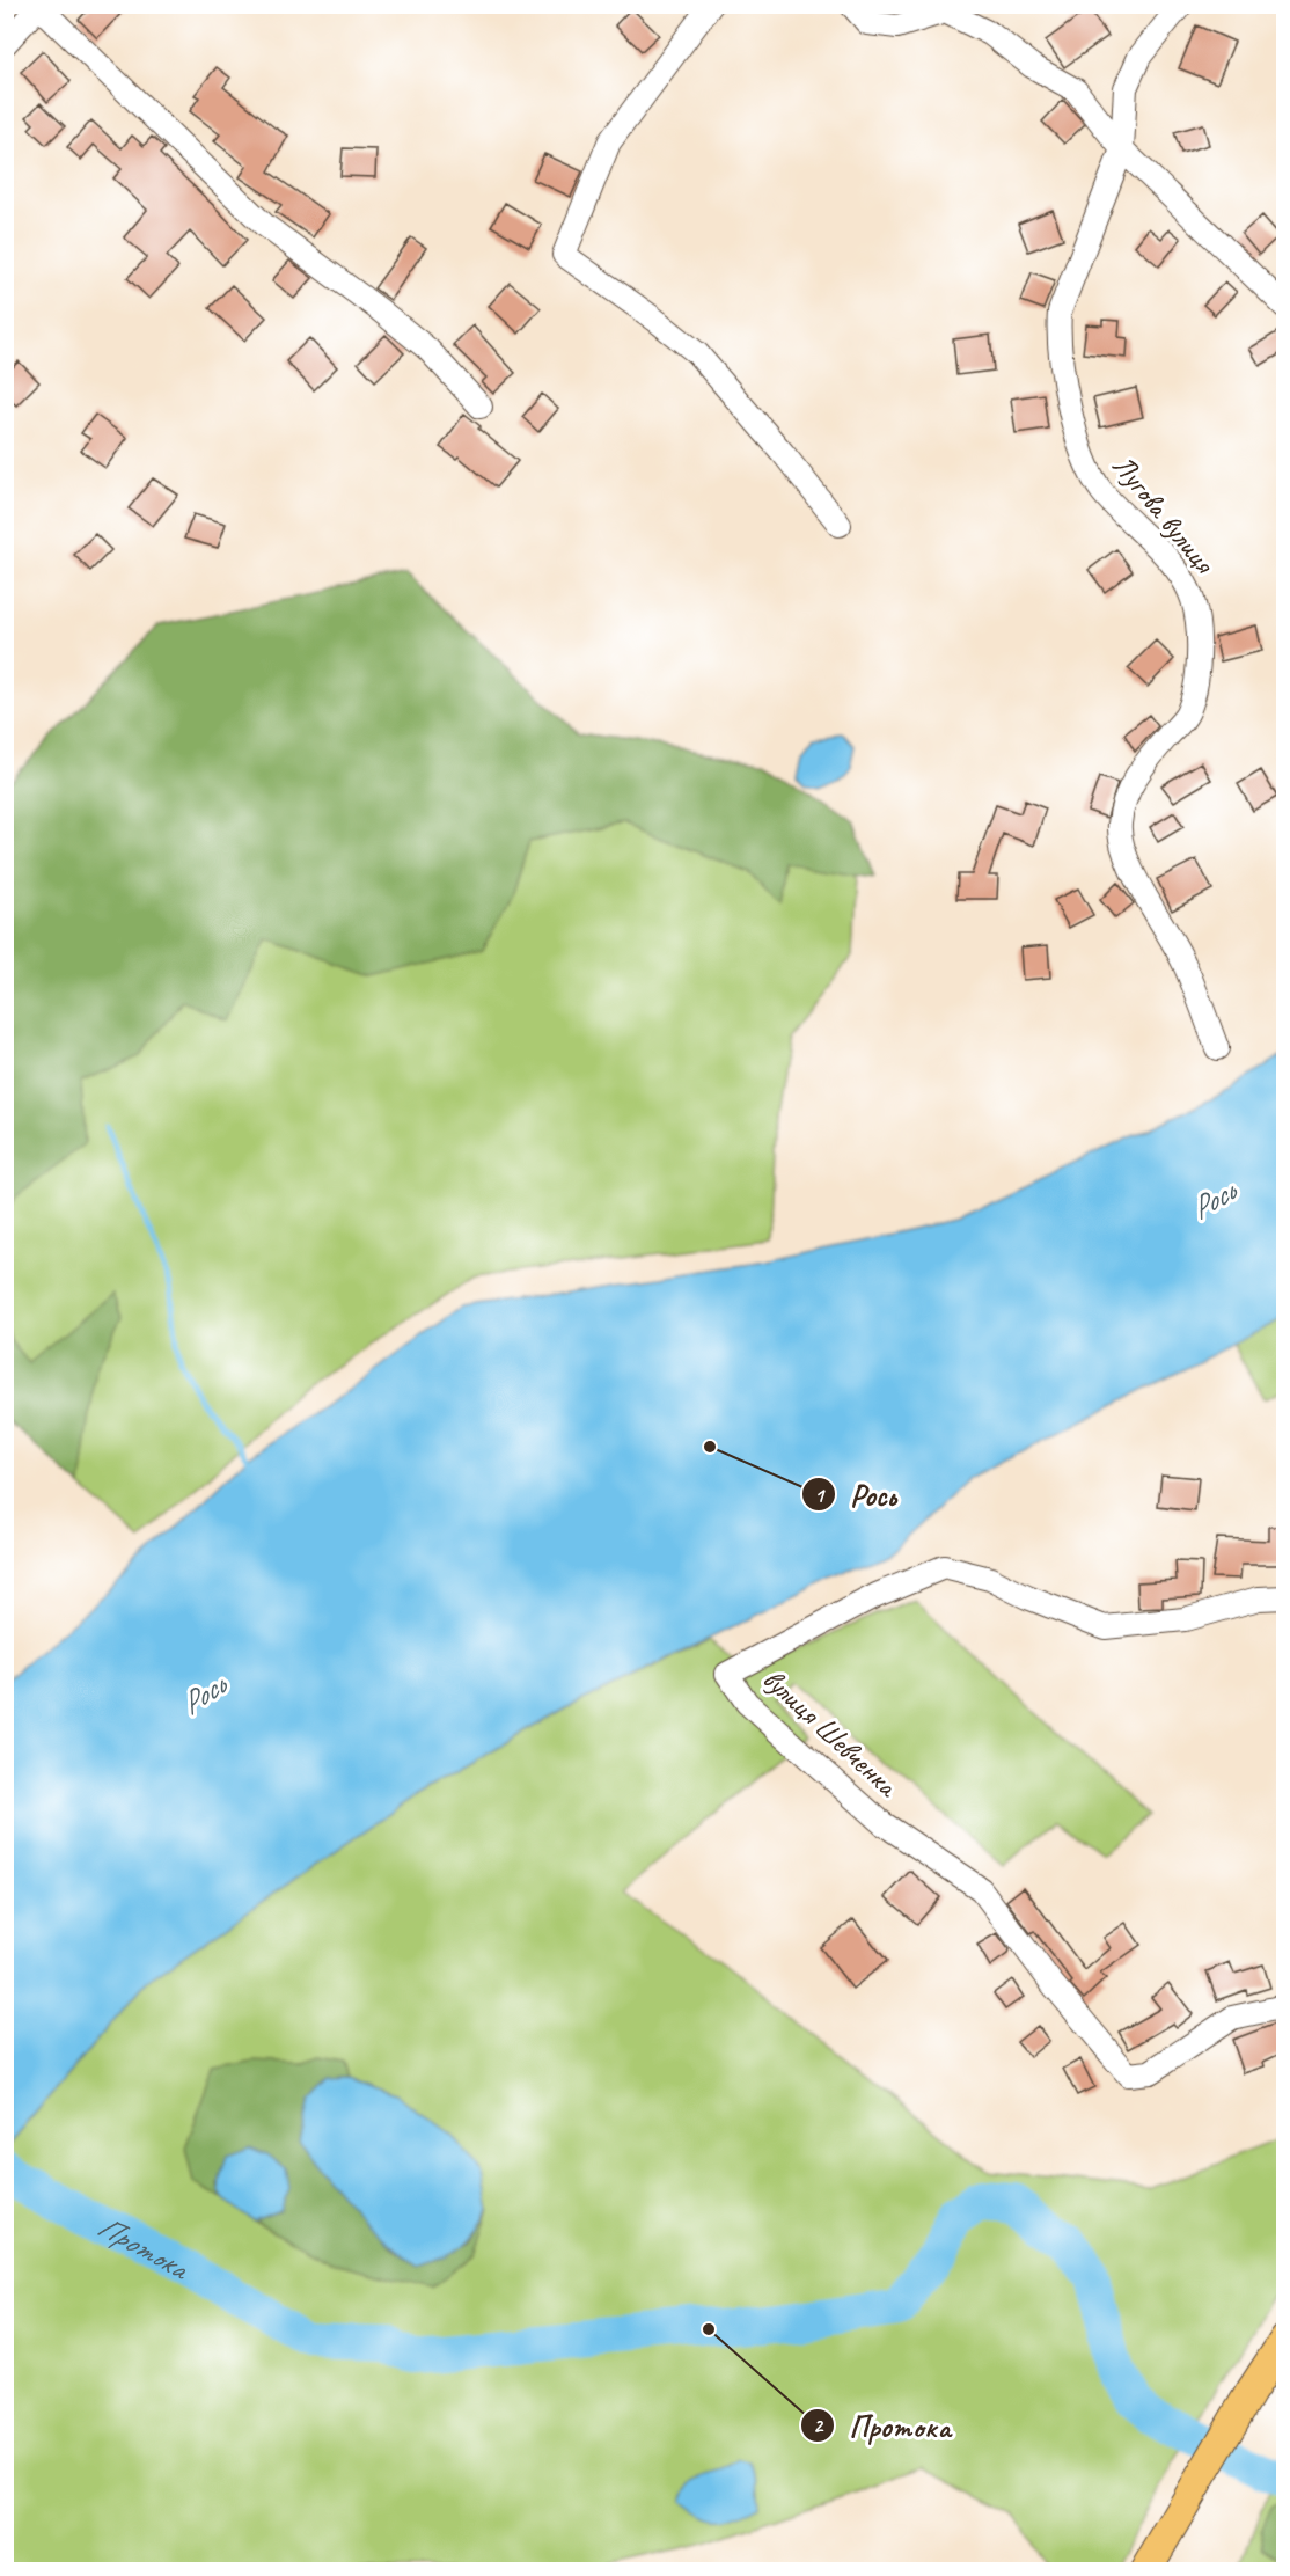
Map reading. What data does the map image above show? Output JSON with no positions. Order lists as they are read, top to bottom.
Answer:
{
  "streets": {
    "street": ["Лугова вулиця", "вулиця Шевченка"]
  },
  "water": ["Рось", "Протока"],
  "places": ["Рось", "Протока"]
}
